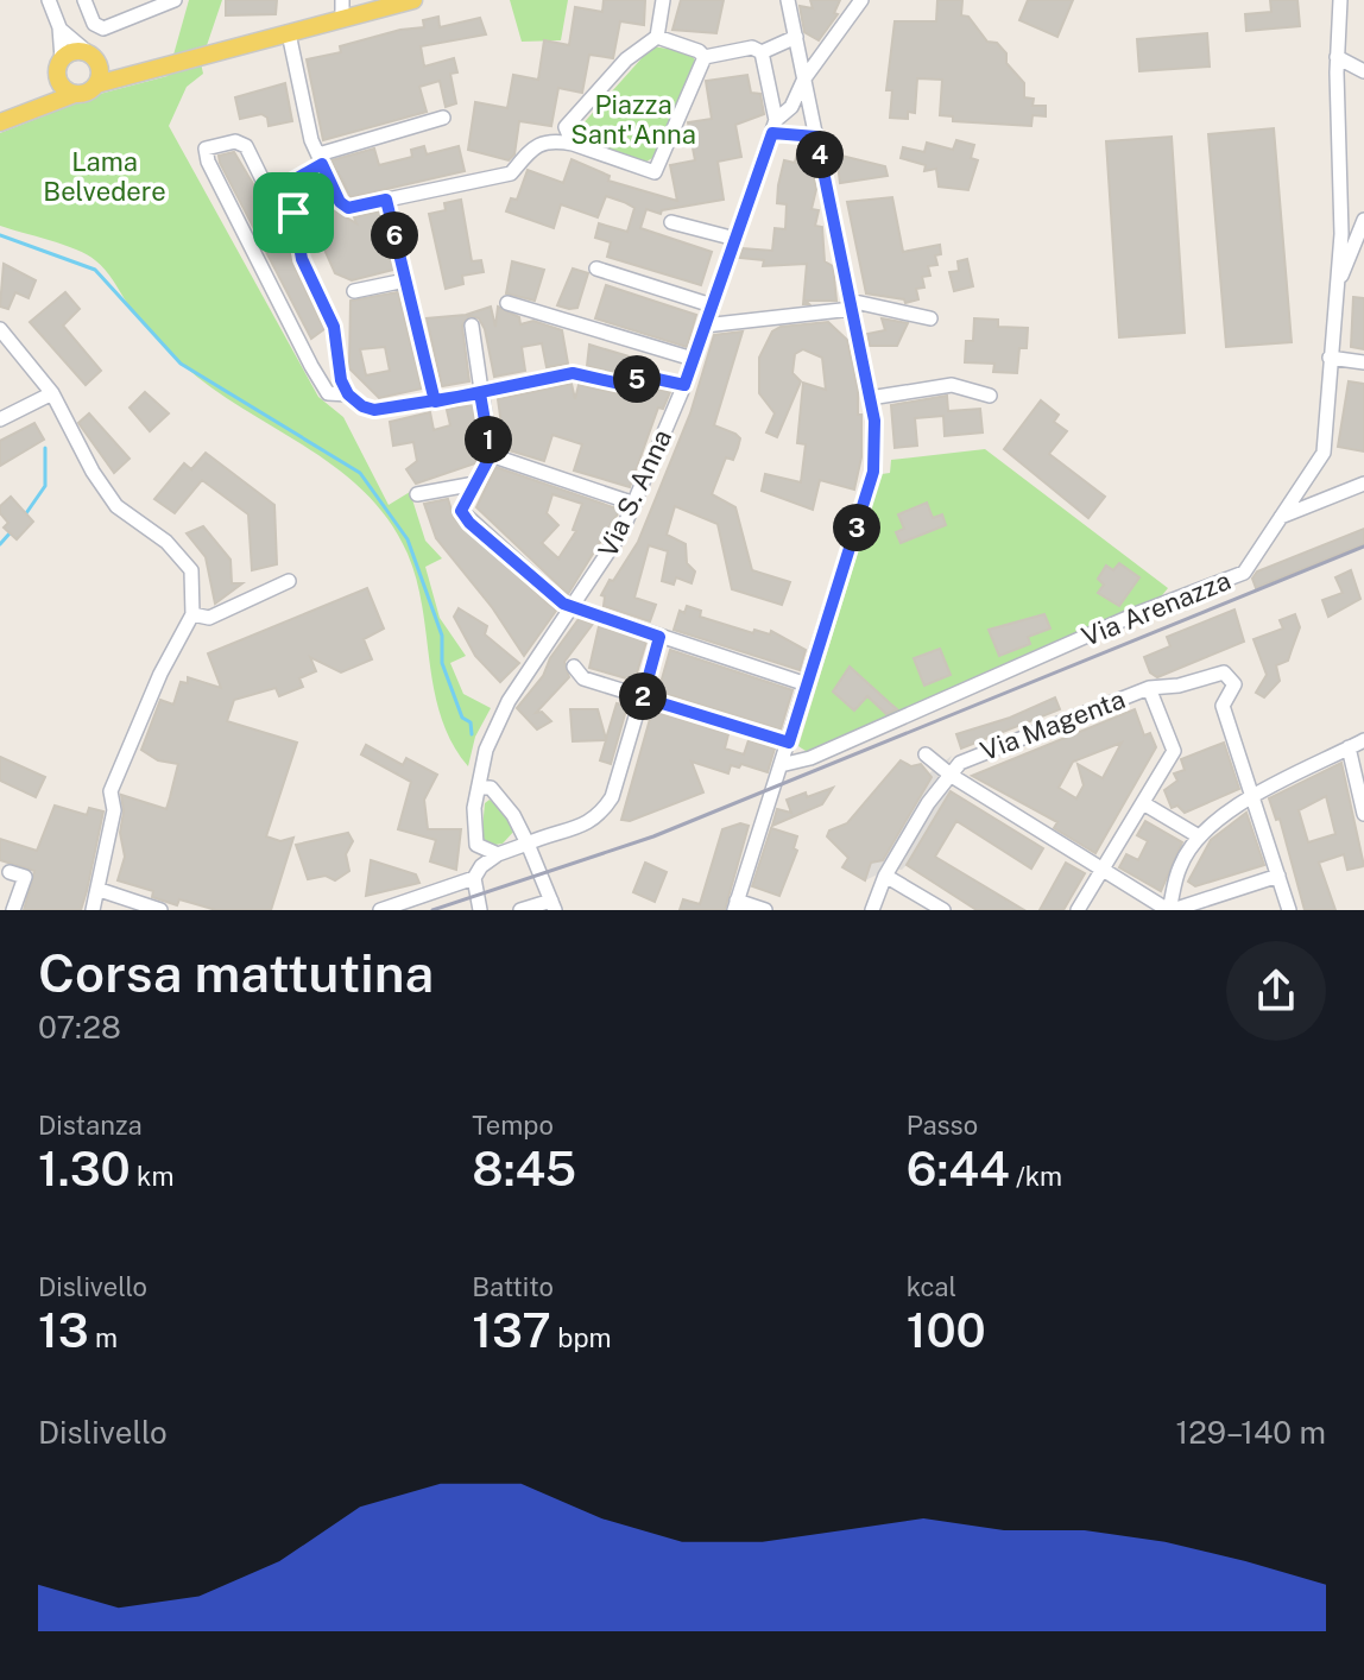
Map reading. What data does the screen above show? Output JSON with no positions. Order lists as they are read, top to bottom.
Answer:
{
  "streets": {
    "street": ["Via S. Anna", "Via Arenazza", "Via Magenta"]
  },
  "parks": ["Piazza Sant'Anna", "Lama Belvedere"],
  "page": {
    "pins": [
      "4",
      "6",
      "5",
      "1",
      "3",
      "2"
    ],
    "heading": ["Corsa mattutina", "07:28"],
    "stats": [
      ["Distanza", "1.30 km"],
      ["Tempo", "8:45"],
      ["Passo", "6:44 /km"],
      ["Dislivello", "13 m"],
      ["Battito", "137 bpm"],
      ["kcal", "100"]
    ],
    "chart": ["Dislivello", "129–140 m"]
  }
}
